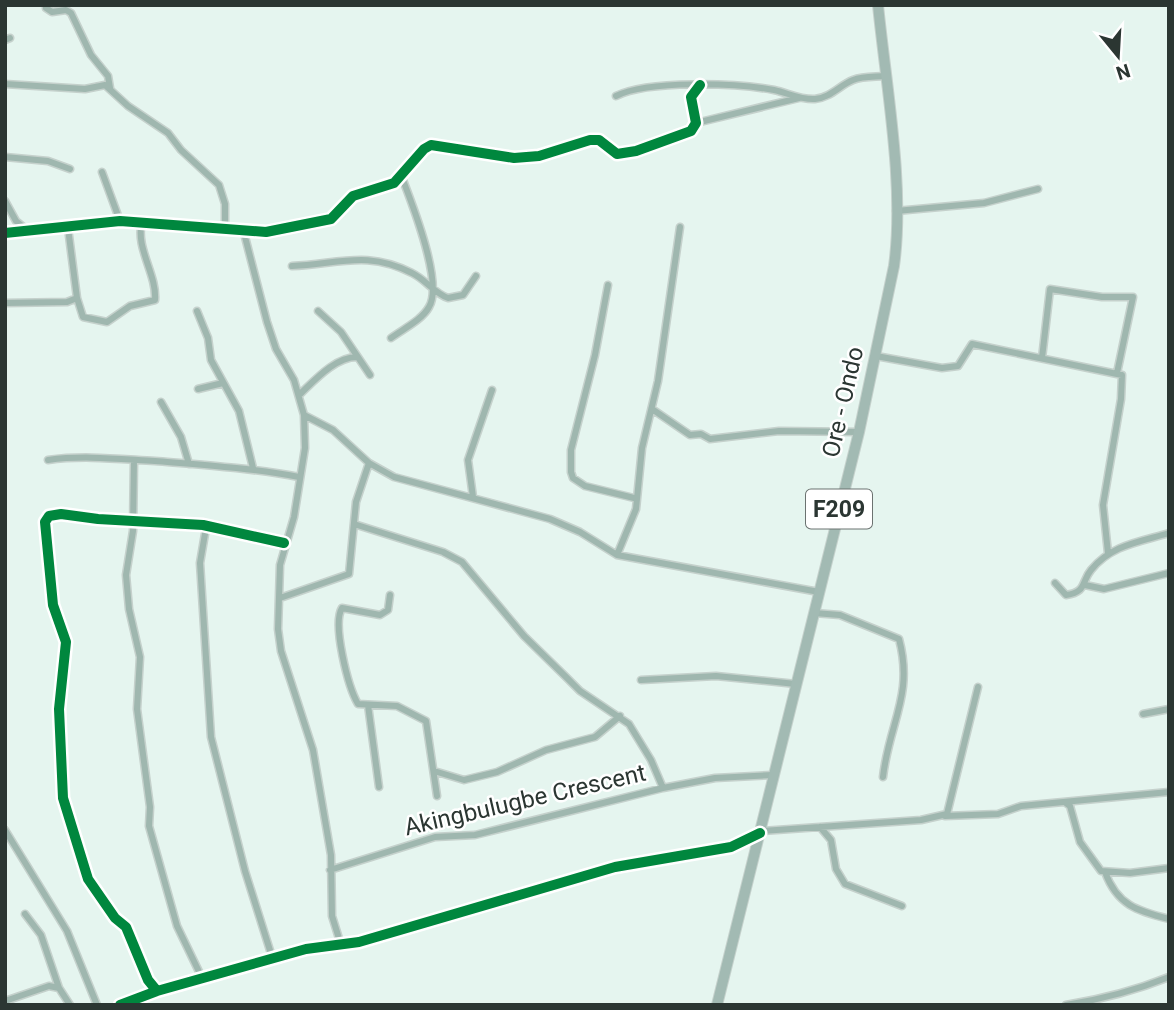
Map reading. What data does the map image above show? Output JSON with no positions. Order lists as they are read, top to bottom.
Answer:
{
  "streets": {
    "main road": ["Ore - Ondo", "F209"],
    "street": ["Akingbulugbe Crescent"]
  },
  "crossings": [
    ["Ore - Ondo", "Akingbulugbe Crescent"]
  ],
  "north": "bottom"
}
